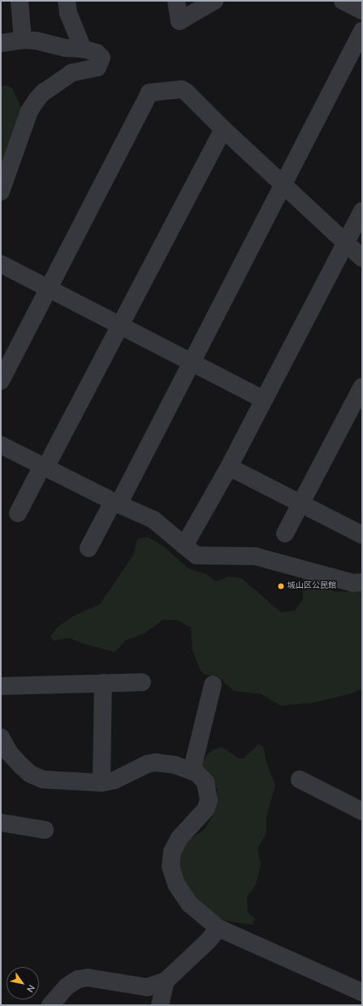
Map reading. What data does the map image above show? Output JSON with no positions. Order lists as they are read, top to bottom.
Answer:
{
  "places": ["城山区公民館"],
  "north": "bottom right"
}
